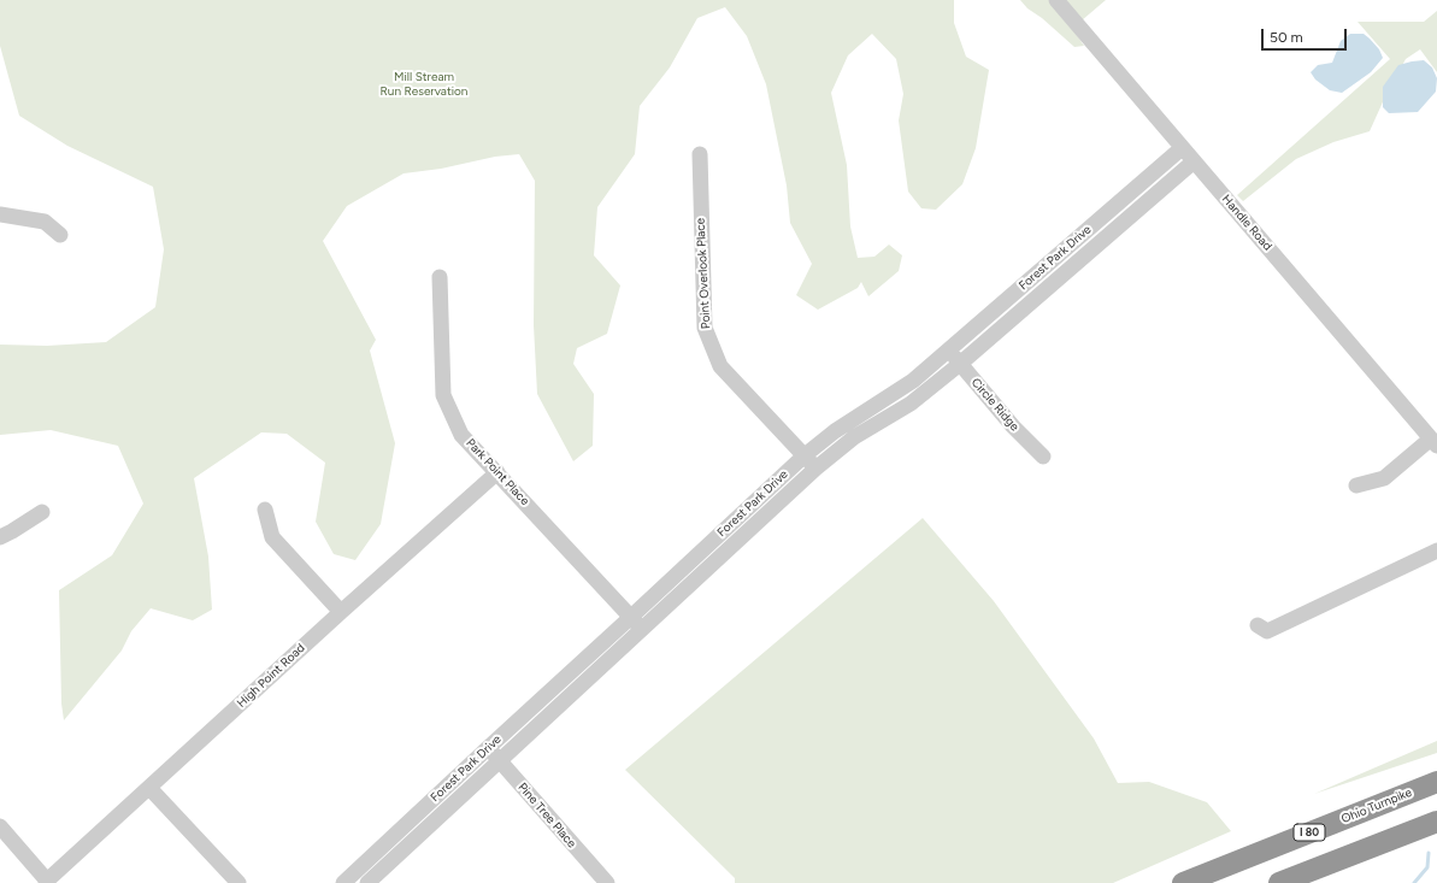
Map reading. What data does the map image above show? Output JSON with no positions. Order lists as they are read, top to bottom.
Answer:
{
  "streets": {
    "highway": ["Ohio Turnpike", "I 80"],
    "street": [
      "Handle Road",
      "Forest Park Drive",
      "Point Overlook Place",
      "Circle Ridge",
      "Park Point Place",
      "High Point Road",
      "Pine Tree Place"
    ]
  },
  "crossings": [
    ["Handle Road", "Forest Park Drive"],
    ["Forest Park Drive", "Point Overlook Place"],
    ["Forest Park Drive", "Circle Ridge"],
    ["Forest Park Drive", "Park Point Place"],
    ["Forest Park Drive", "Pine Tree Place"],
    ["Park Point Place", "High Point Road"]
  ],
  "parks": ["Mill Stream Run Reservation"],
  "scale_bar": "50 m"
}
